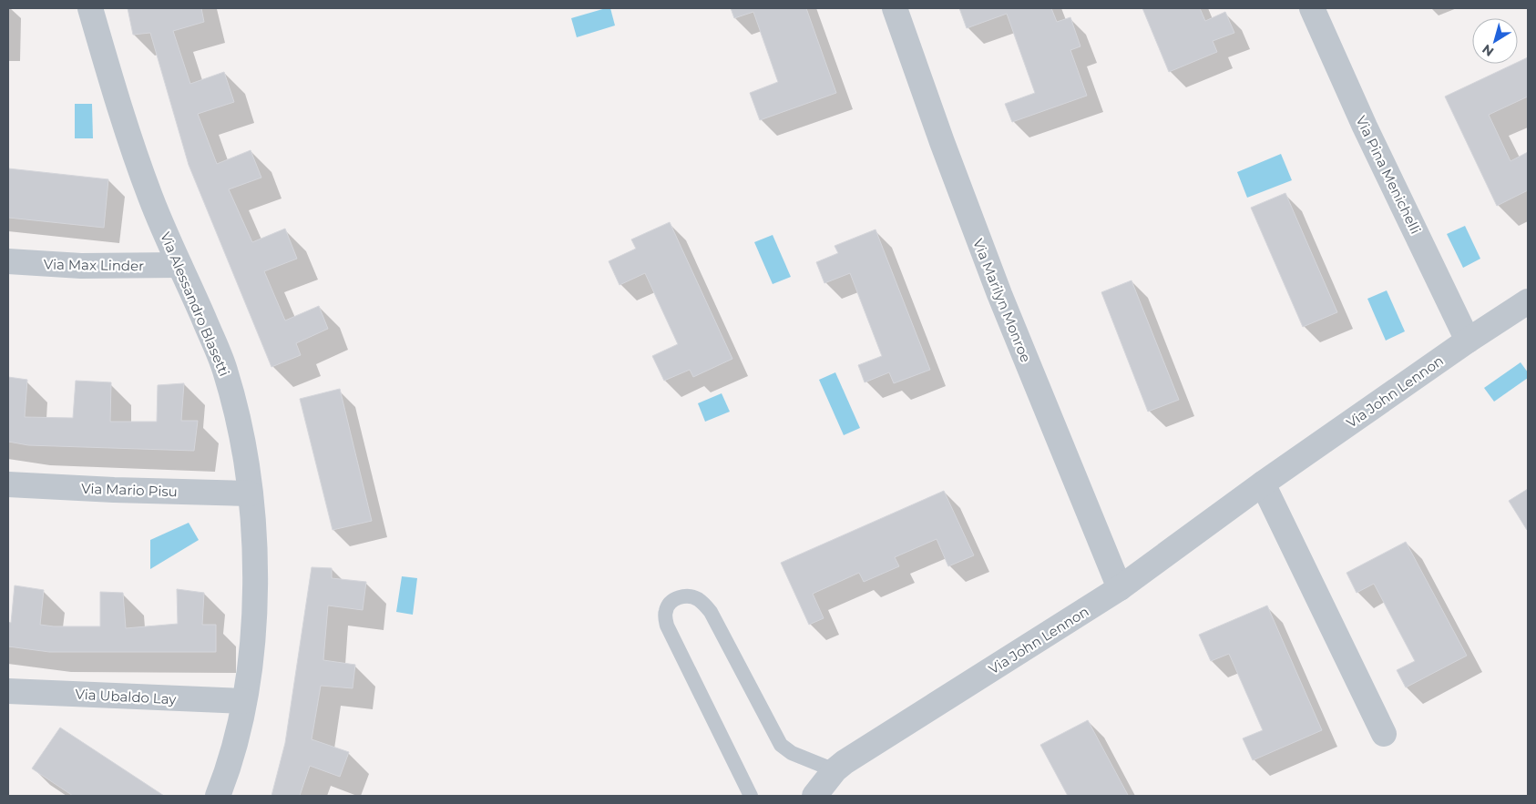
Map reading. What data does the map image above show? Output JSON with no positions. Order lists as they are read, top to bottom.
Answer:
{
  "streets": {
    "street": [
      "Via Pina Menichelli",
      "Via Max Linder",
      "Via Marilyn Monroe",
      "Via Alessandro Blasetti",
      "Via John Lennon",
      "Via Mario Pisu",
      "Via Ubaldo Lay"
    ]
  },
  "crossings": [
    ["Via Pina Menichelli", "Via John Lennon"],
    ["Via Max Linder", "Via Alessandro Blasetti"],
    ["Via Marilyn Monroe", "Via John Lennon"],
    ["Via Alessandro Blasetti", "Via Mario Pisu"],
    ["Via Alessandro Blasetti", "Via Ubaldo Lay"]
  ],
  "north": "bottom left"
}
